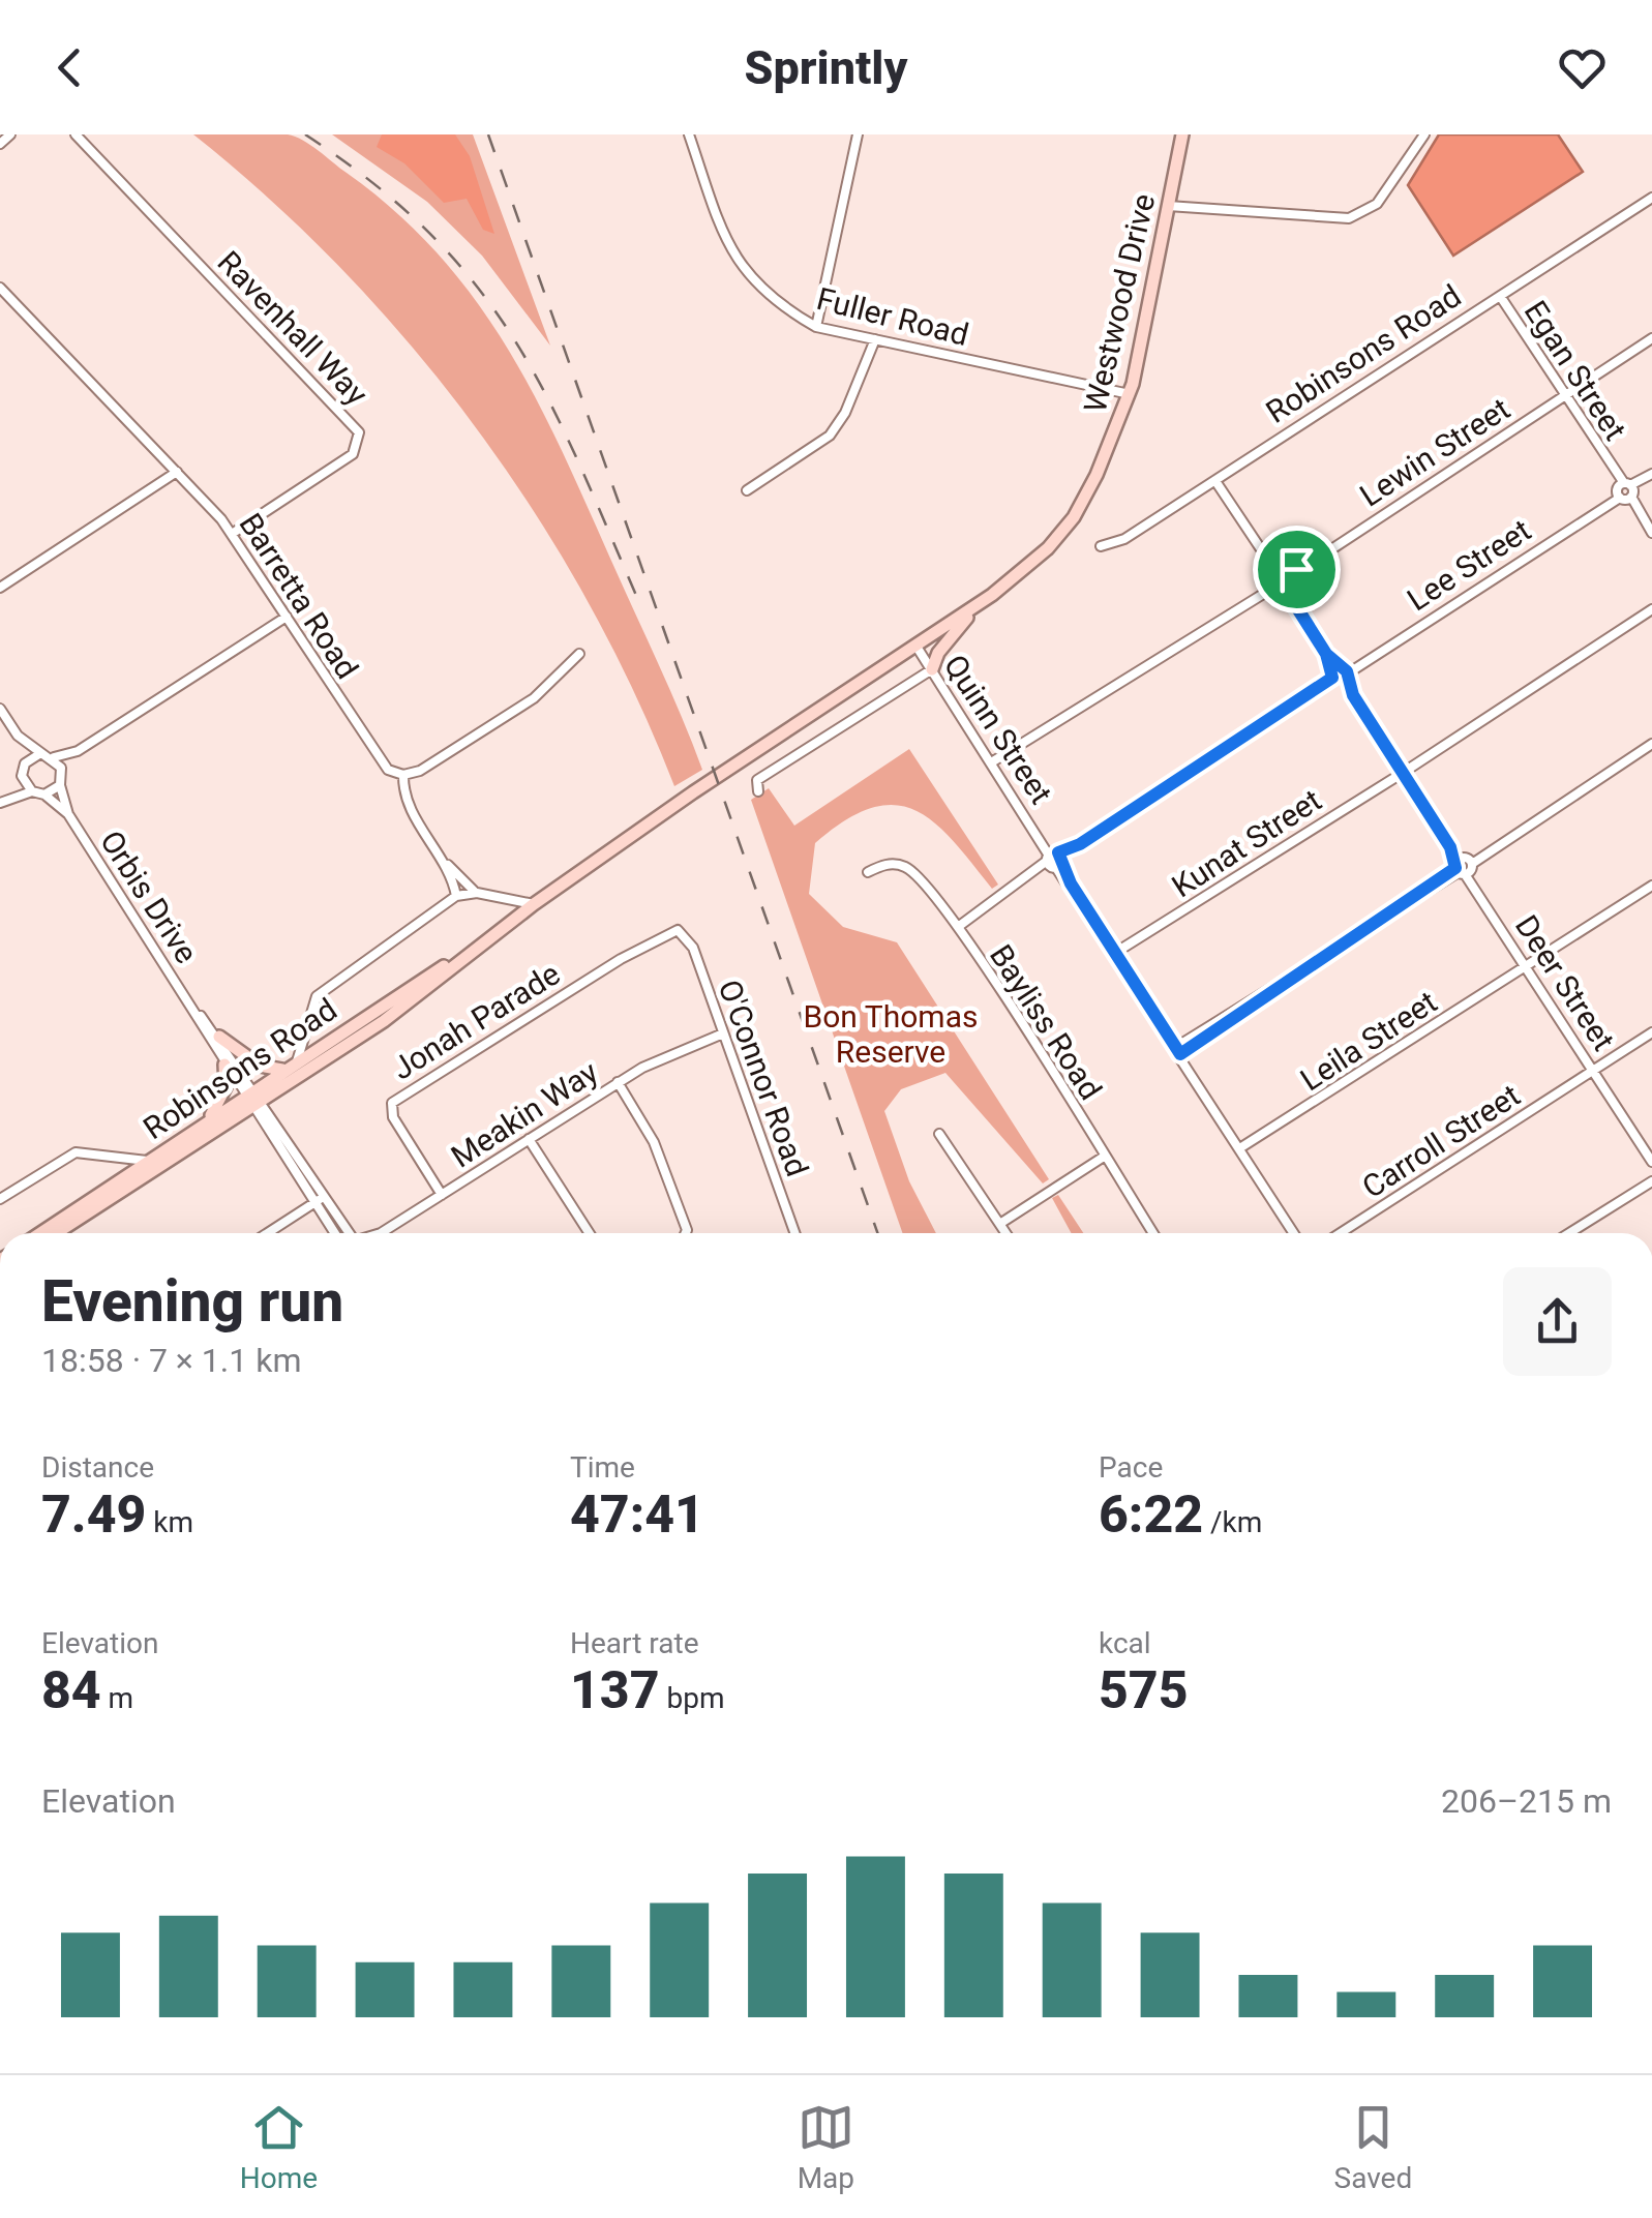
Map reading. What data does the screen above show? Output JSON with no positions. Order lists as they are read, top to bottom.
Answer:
{
  "streets": {
    "main road": ["Westwood Drive", "Robinsons Road"],
    "street": [
      "Fuller Road",
      "Ravenhall Way",
      "Egan Street",
      "Lewin Street",
      "Lee Street",
      "Barretta Road",
      "Quinn Street",
      "Kunat Street",
      "Orbis Drive",
      "Deer Street",
      "Jonah Parade",
      "Bayliss Road",
      "Leila Street",
      "O'Connor Road",
      "Meakin Way",
      "Carroll Street"
    ]
  },
  "crossings": [
    ["Westwood Drive", "Fuller Road"],
    ["Westwood Drive", "Robinsons Road"],
    ["Westwood Drive", "Quinn Street"],
    ["Ravenhall Way", "Barretta Road"],
    ["Robinsons Road", "Egan Street"],
    ["Robinsons Road", "Quinn Street"],
    ["Robinsons Road", "Orbis Drive"],
    ["Robinsons Road", "Deer Street"],
    ["Egan Street", "Lewin Street"],
    ["Egan Street", "Lee Street"],
    ["Lewin Street", "Quinn Street"],
    ["Lewin Street", "Deer Street"],
    ["Lee Street", "Quinn Street"],
    ["Lee Street", "Deer Street"],
    ["Lee Street", "Bayliss Road"],
    ["Quinn Street", "Kunat Street"],
    ["Quinn Street", "Leila Street"],
    ["Kunat Street", "Deer Street"],
    ["Deer Street", "Leila Street"],
    ["Deer Street", "Carroll Street"],
    ["Jonah Parade", "O'Connor Road"],
    ["Jonah Parade", "Meakin Way"],
    ["O'Connor Road", "Meakin Way"]
  ],
  "parks": ["Bon Thomas Reserve"],
  "page": {
    "header": "Sprintly",
    "heading": ["Evening run", "18:58 · 7 × 1.1 km"],
    "stats": [
      ["Distance", "7.49 km"],
      ["Time", "47:41"],
      ["Pace", "6:22 /km"],
      ["Elevation", "84 m"],
      ["Heart rate", "137 bpm"],
      ["kcal", "575"]
    ],
    "chart": ["Elevation", "206–215 m"],
    "tabs": ["Home", "Map", "Saved"]
  }
}
